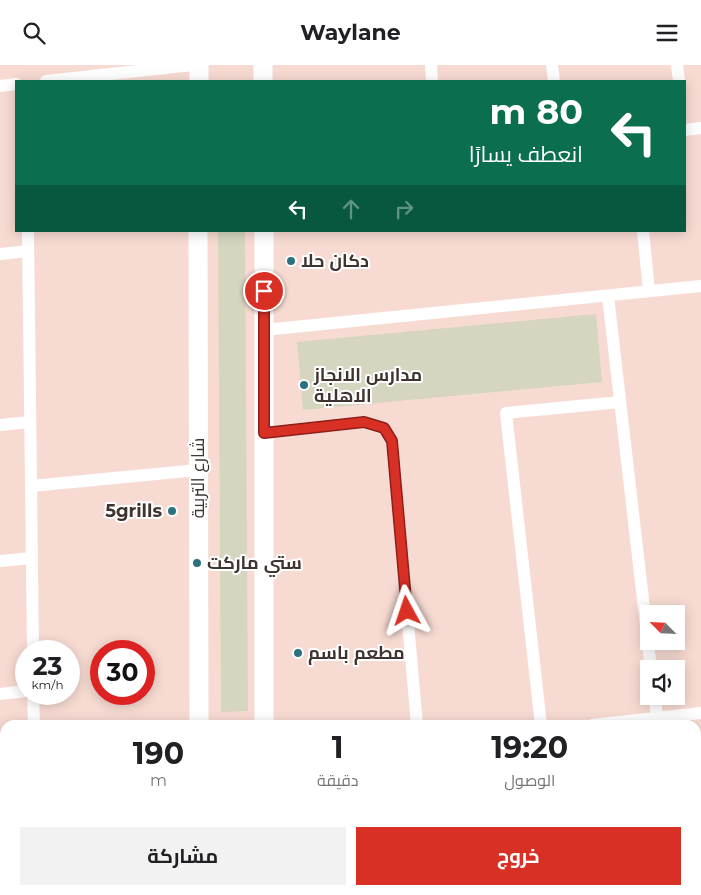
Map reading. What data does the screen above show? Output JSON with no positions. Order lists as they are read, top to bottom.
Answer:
{
  "streets": {
    "main road": ["شارع التربية"]
  },
  "places": [
    "دكان حلا",
    "مدارس الانجاز الاهلية",
    "5grills",
    "ستي ماركت",
    "مطعم باسم"
  ],
  "north": "top left",
  "page": {
    "header": "Waylane",
    "turn": ["80 m", "انعطف يسارًا"],
    "speed": "23 km/h",
    "limit": "30",
    "eta": [
      "19:20",
      "الوصول",
      "1",
      "دقيقة",
      "190",
      "m"
    ],
    "buttons": ["خروج", "مشاركة"]
  }
}
